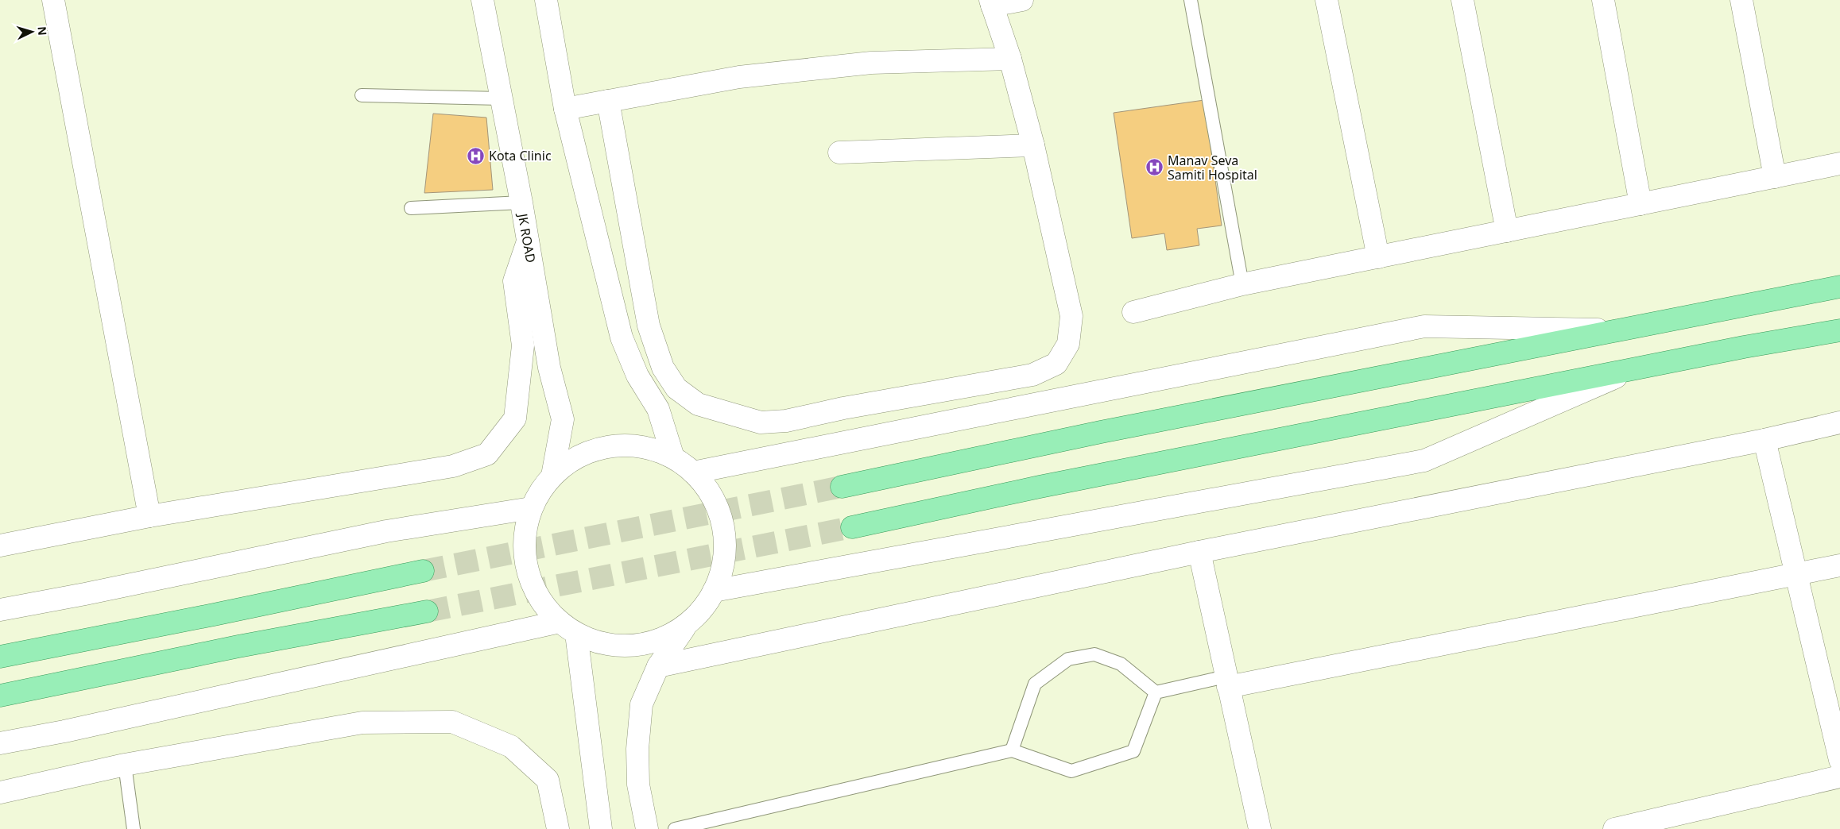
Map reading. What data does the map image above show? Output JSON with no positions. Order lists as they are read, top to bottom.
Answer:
{
  "streets": {
    "street": ["JK ROAD"]
  },
  "places": {
    "hospital": ["Kota Clinic", "Manav Seva Samiti Hospital"]
  },
  "north": "right"
}
